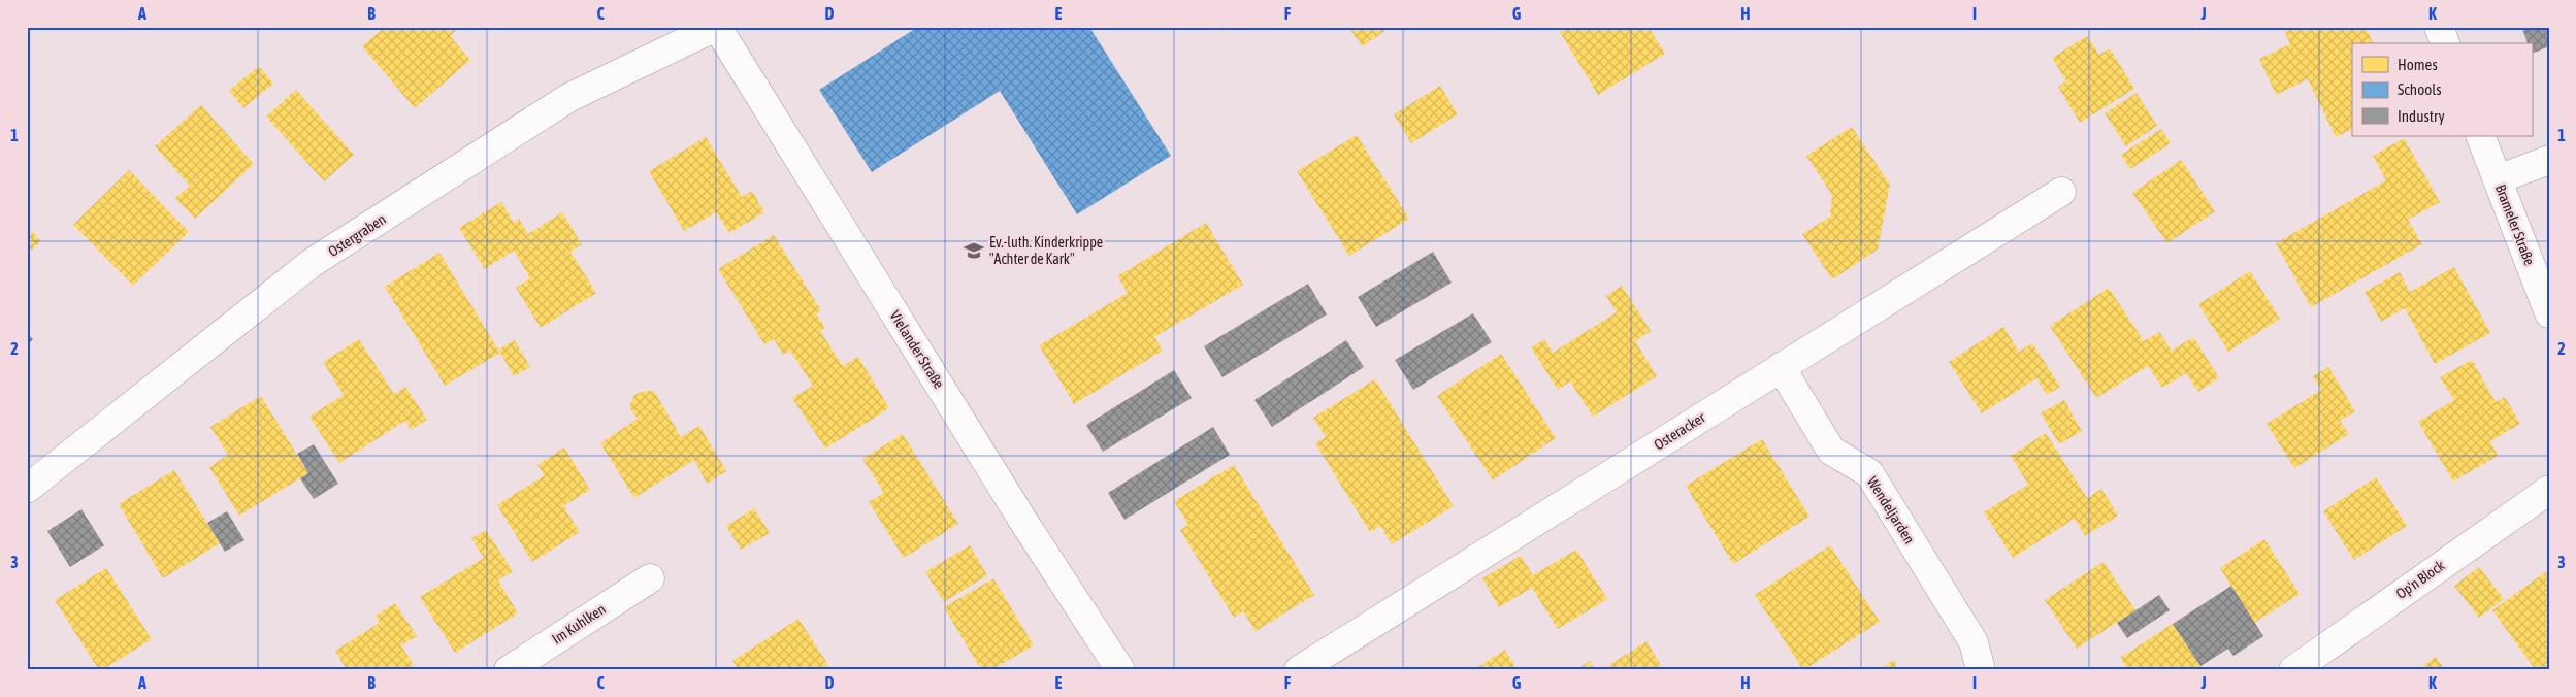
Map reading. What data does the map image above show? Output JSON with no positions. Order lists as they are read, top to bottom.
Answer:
{
  "streets": {
    "street": [
      "Brameler Straße",
      "Ostergraben",
      "Vielander Straße",
      "Osteracker",
      "Wendeljarden",
      "Op'n Block",
      "Im Kuhlken"
    ]
  },
  "crossings": [
    ["Ostergraben", "Vielander Straße"],
    ["Osteracker", "Wendeljarden"]
  ],
  "places": {
    "school or university": ["Ev.-luth. Kinderkrippe \"Achter de Kark\""]
  },
  "legend": ["Homes", "Schools", "Industry"],
  "grid": {
    "columns": [
      "A",
      "B",
      "C",
      "D",
      "E",
      "F",
      "G",
      "H",
      "I",
      "J",
      "K"
    ],
    "rows": ["1", "2", "3"]
  }
}
